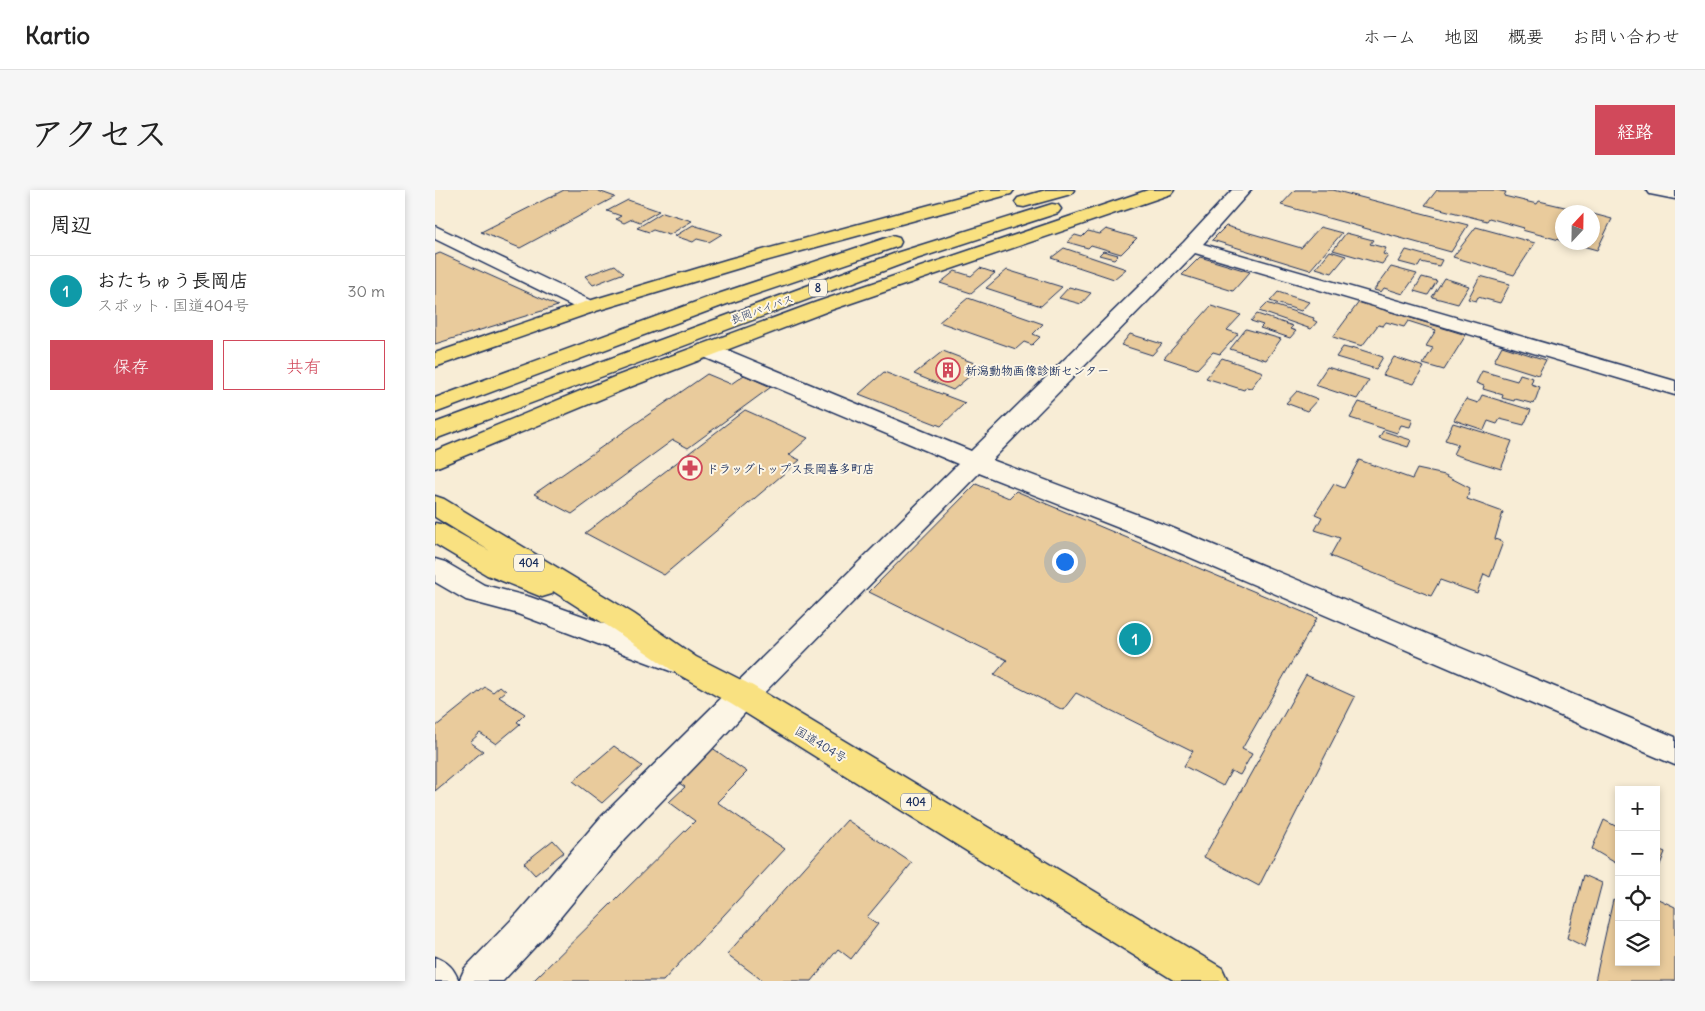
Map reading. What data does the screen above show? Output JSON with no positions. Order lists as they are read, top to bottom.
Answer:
{
  "streets": {
    "highway": [
      "8",
      "長岡バイパス",
      "404",
      "国道404号"
    ]
  },
  "places": {
    "building": ["新潟動物画像診断センター"],
    "pharmacy": ["ドラッグトップス長岡喜多町店"]
  },
  "north": "top",
  "page": {
    "header": "Kartio",
    "nav": [
      "ホーム",
      "地図",
      "概要",
      "お問い合わせ"
    ],
    "title": "アクセス",
    "buttons": [
      "経路",
      ["保存", "共有"]
    ],
    "heading": "周辺",
    "list": [
      {
        "mark": "1",
        "name": "おたちゅう長岡店",
        "note": "スポット · 国道404号",
        "value": "30 m"
      }
    ],
    "pins": "1",
    "map_buttons": ["+", "−"]
  }
}
